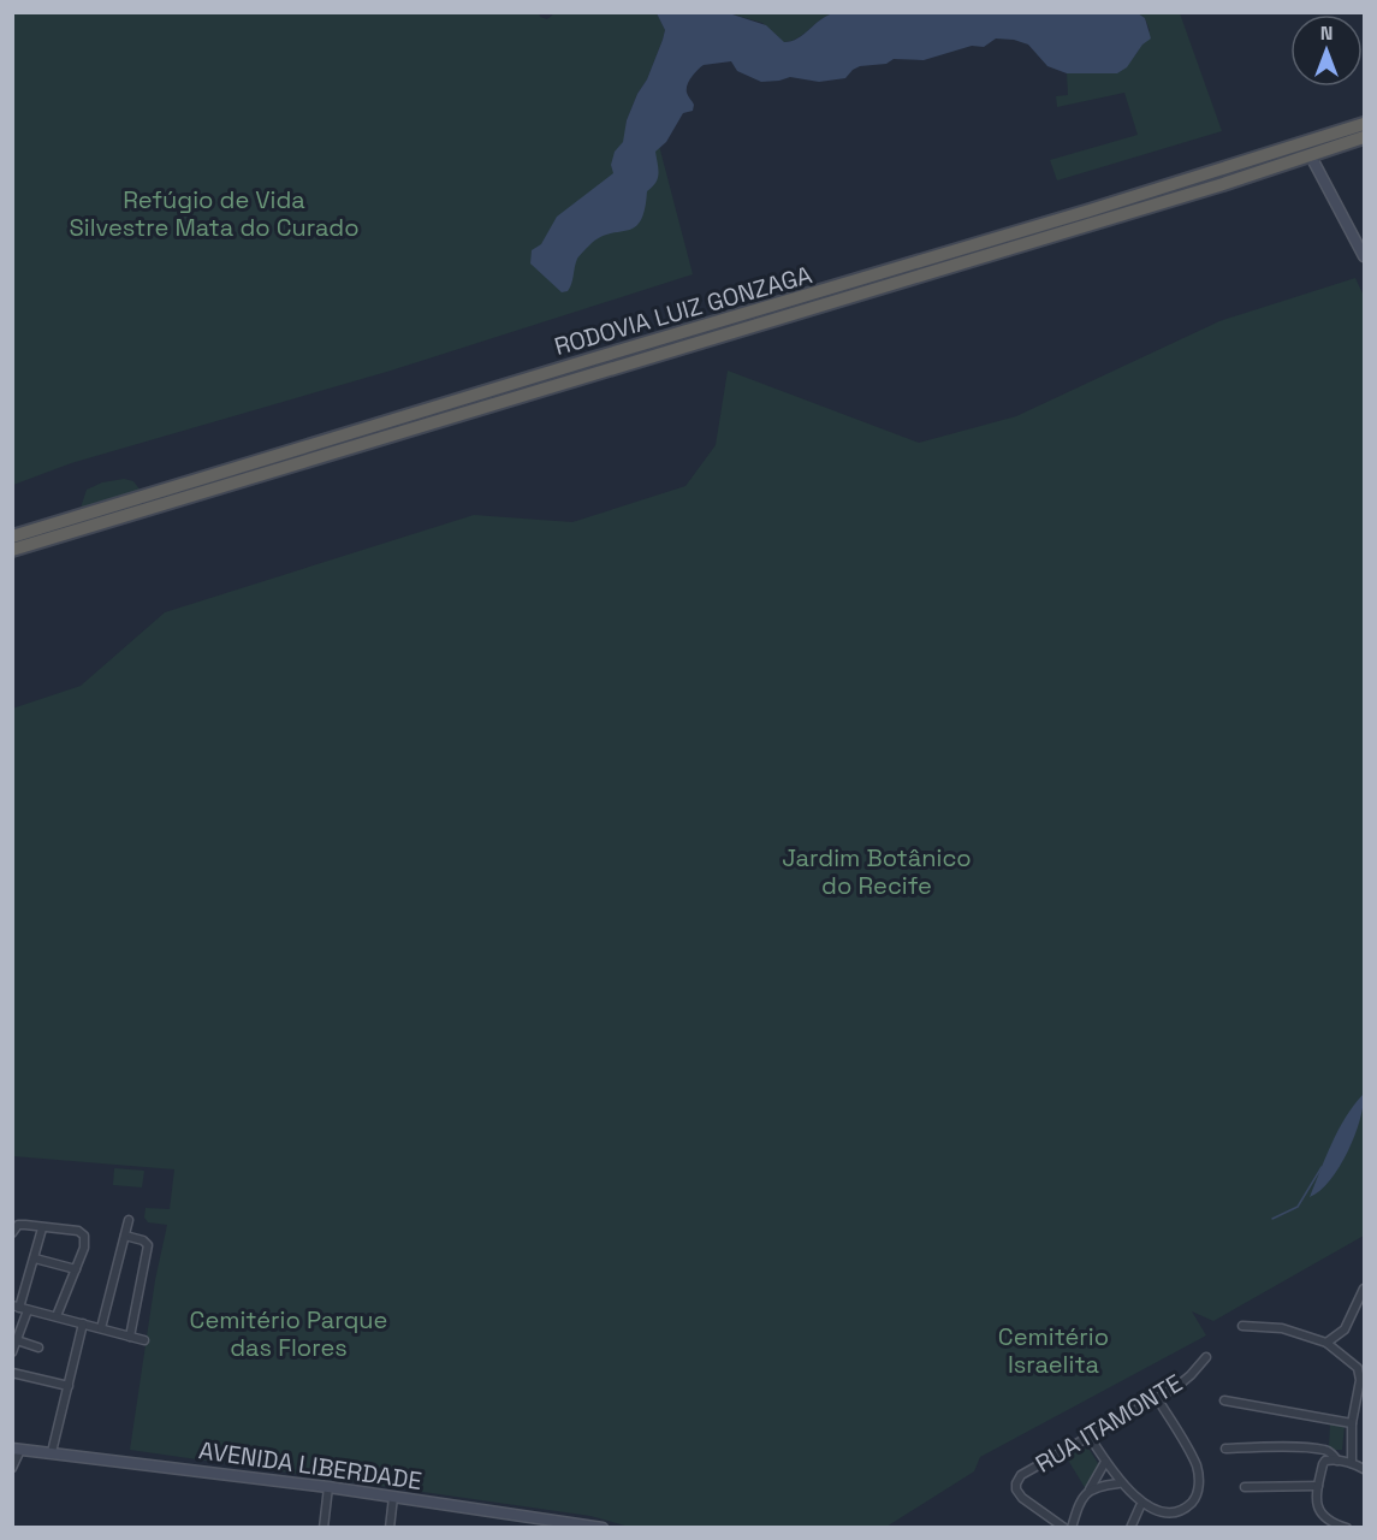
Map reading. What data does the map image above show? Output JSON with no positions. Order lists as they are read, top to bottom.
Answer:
{
  "streets": {
    "highway": ["RODOVIA LUIZ GONZAGA"],
    "main road": ["AVENIDA LIBERDADE"],
    "street": ["RUA ITAMONTE"]
  },
  "parks": [
    "Refúgio de Vida Silvestre Mata do Curado",
    "Jardim Botânico do Recife",
    "Cemitério Parque das Flores",
    "Cemitério Israelita"
  ],
  "north": "top"
}
